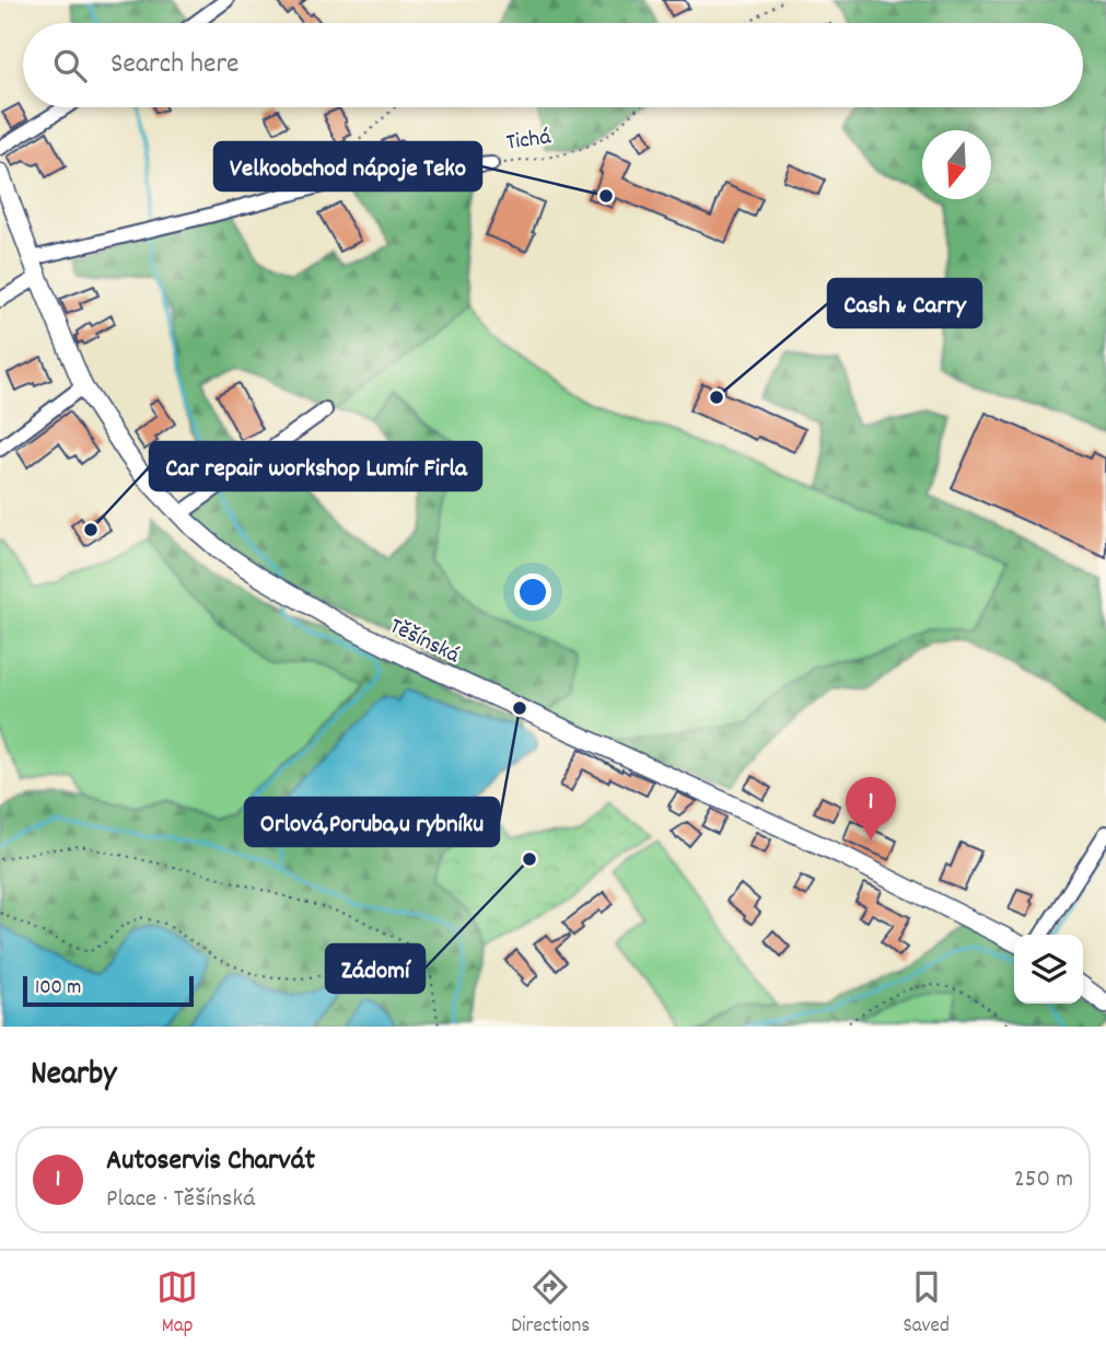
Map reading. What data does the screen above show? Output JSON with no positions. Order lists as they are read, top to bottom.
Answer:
{
  "streets": {
    "main road": ["Těšínská"],
    "street": ["Tichá"]
  },
  "crossings": [
    ["Tichá", "Těšínská"]
  ],
  "places": [
    "Velkoobchod nápoje Teko",
    "Cash & Carry",
    "Car repair workshop Lumír Firla",
    "Orlová,Poruba,u rybníku",
    "Zádomí"
  ],
  "scale_bar": "100 m",
  "north": "bottom",
  "page": {
    "search": "Search here",
    "pins": "1",
    "scale": "100 m",
    "heading": "Nearby",
    "list": [
      {
        "mark": "1",
        "name": "Autoservis Charvát",
        "note": "Place · Těšínská",
        "value": "250 m"
      }
    ],
    "nav": ["Map", "Directions", "Saved"]
  }
}
